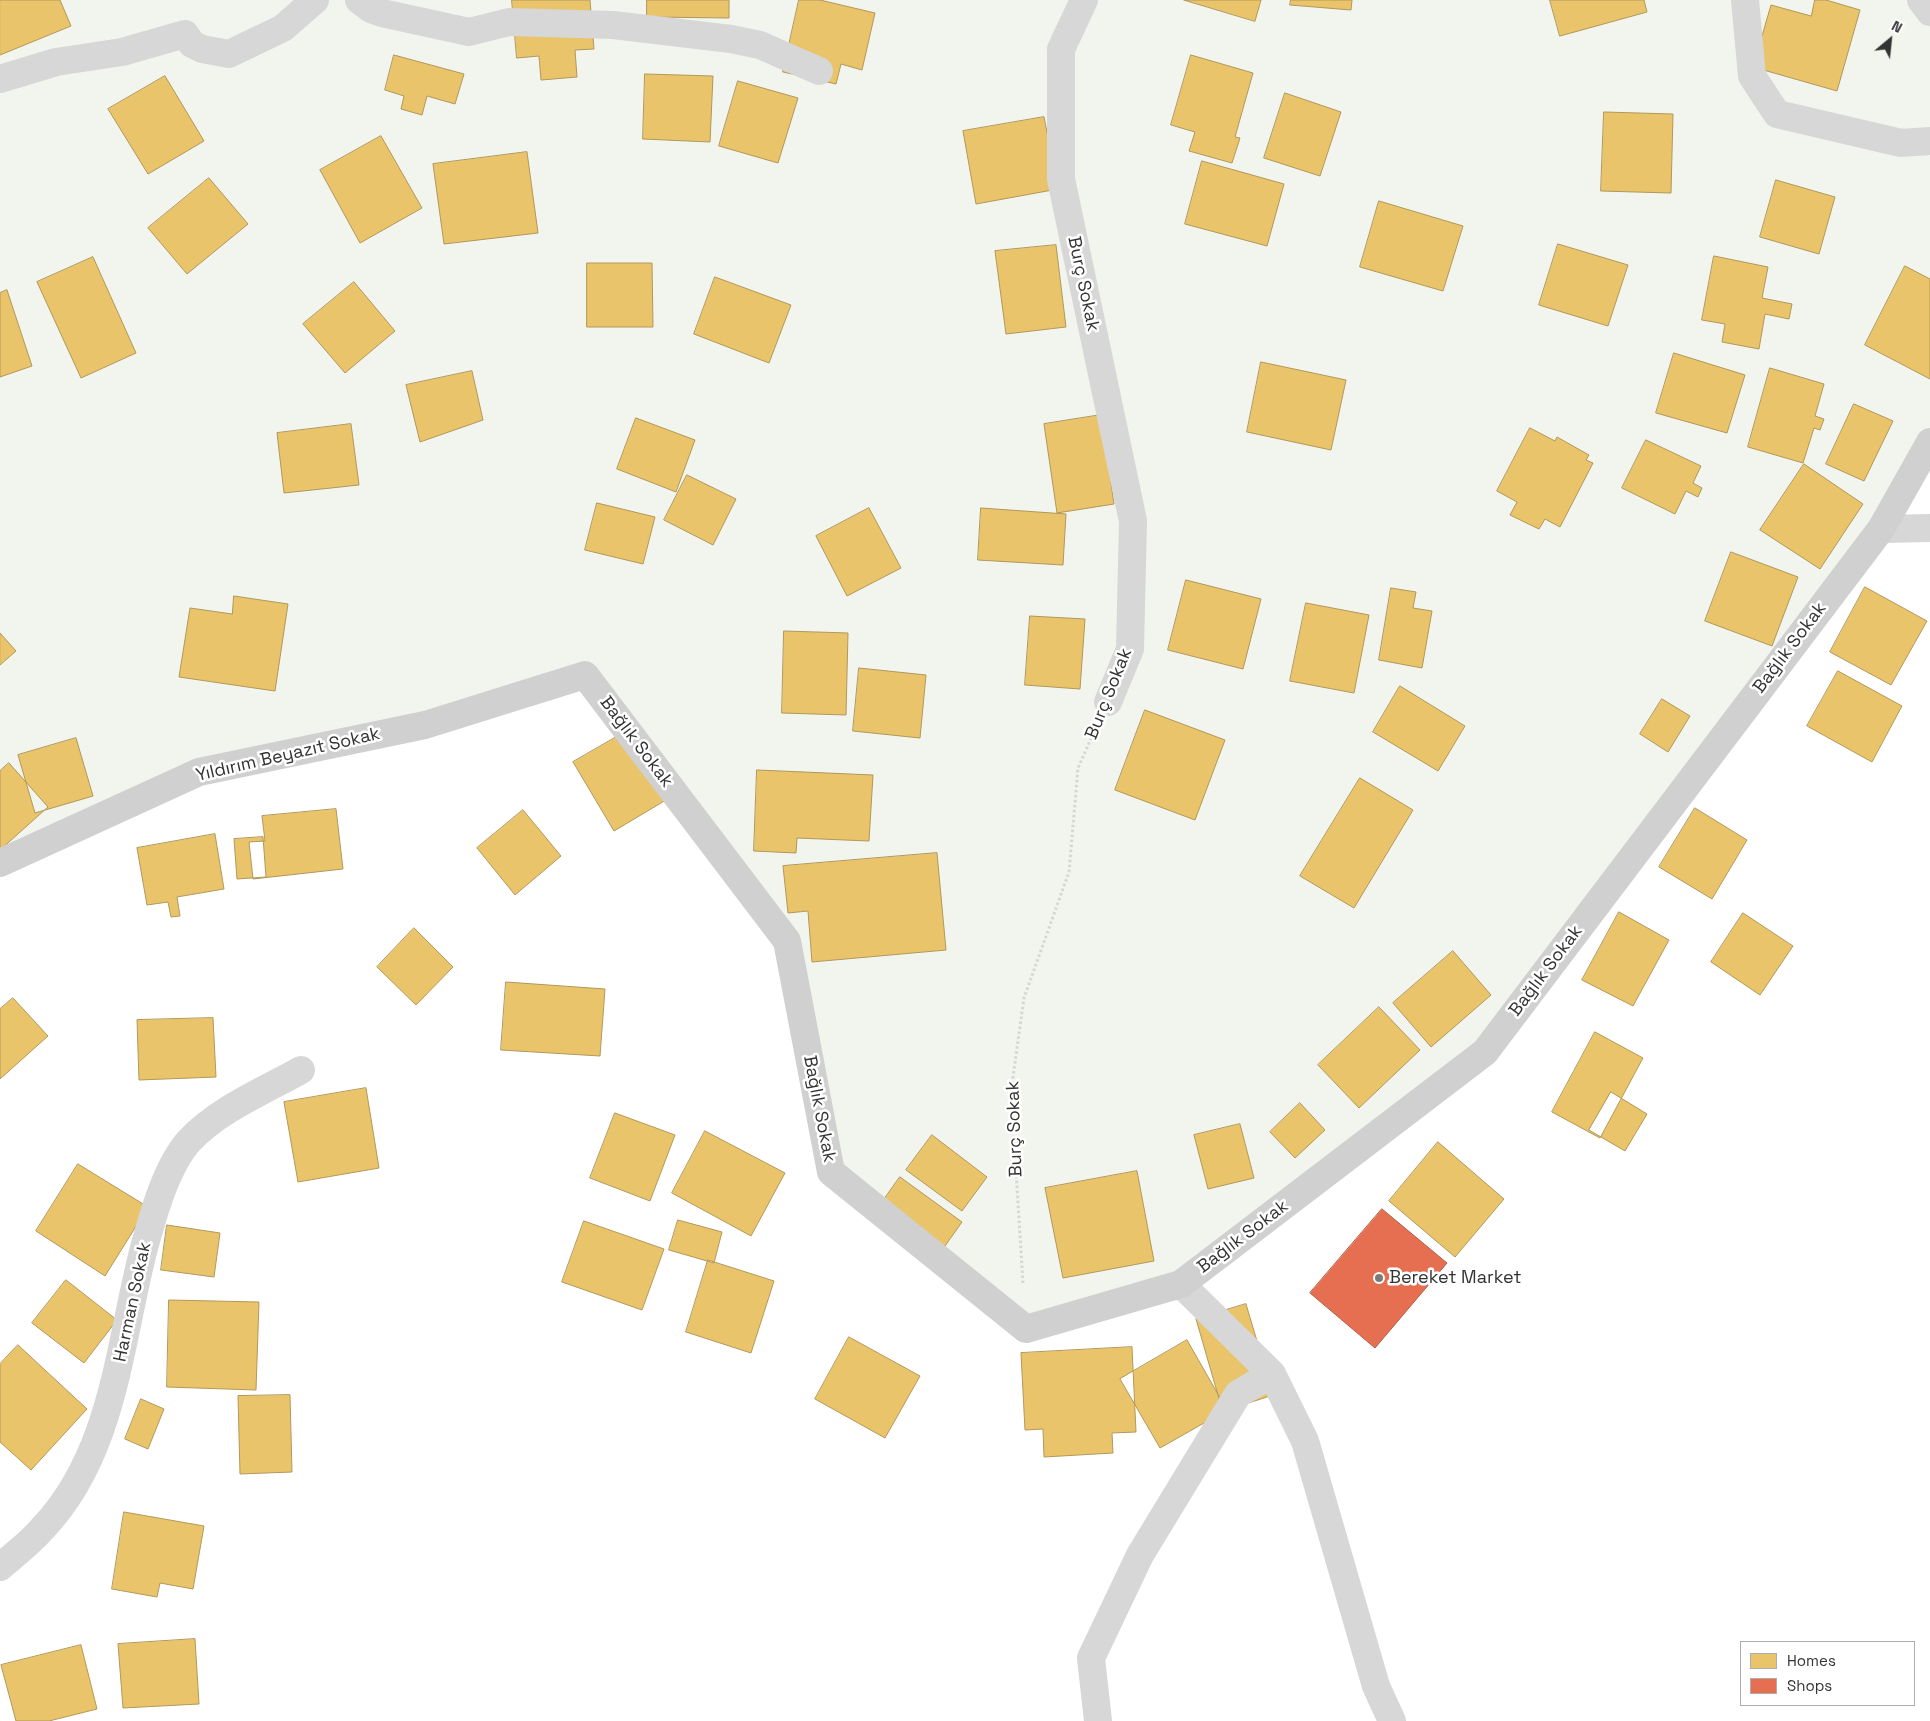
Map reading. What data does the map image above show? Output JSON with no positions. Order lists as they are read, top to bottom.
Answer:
{
  "streets": {
    "street": [
      "Burç Sokak",
      "Bağlık Sokak",
      "Yıldırım Beyazıt Sokak",
      "Harman Sokak"
    ]
  },
  "crossings": [
    ["Burç Sokak", "Bağlık Sokak"],
    ["Bağlık Sokak", "Yıldırım Beyazıt Sokak"]
  ],
  "places": ["Bereket Market"],
  "legend": ["Homes", "Shops"],
  "north": "top right"
}
